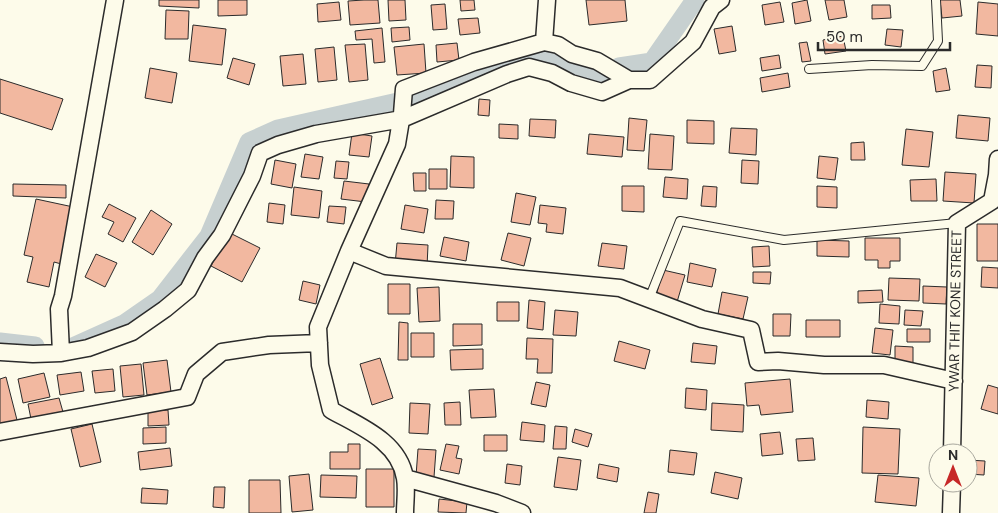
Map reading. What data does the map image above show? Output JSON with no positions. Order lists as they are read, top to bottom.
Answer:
{
  "streets": {
    "street": ["YWAR THIT KONE STREET"]
  },
  "scale_bar": "50 m",
  "north": "top"
}
